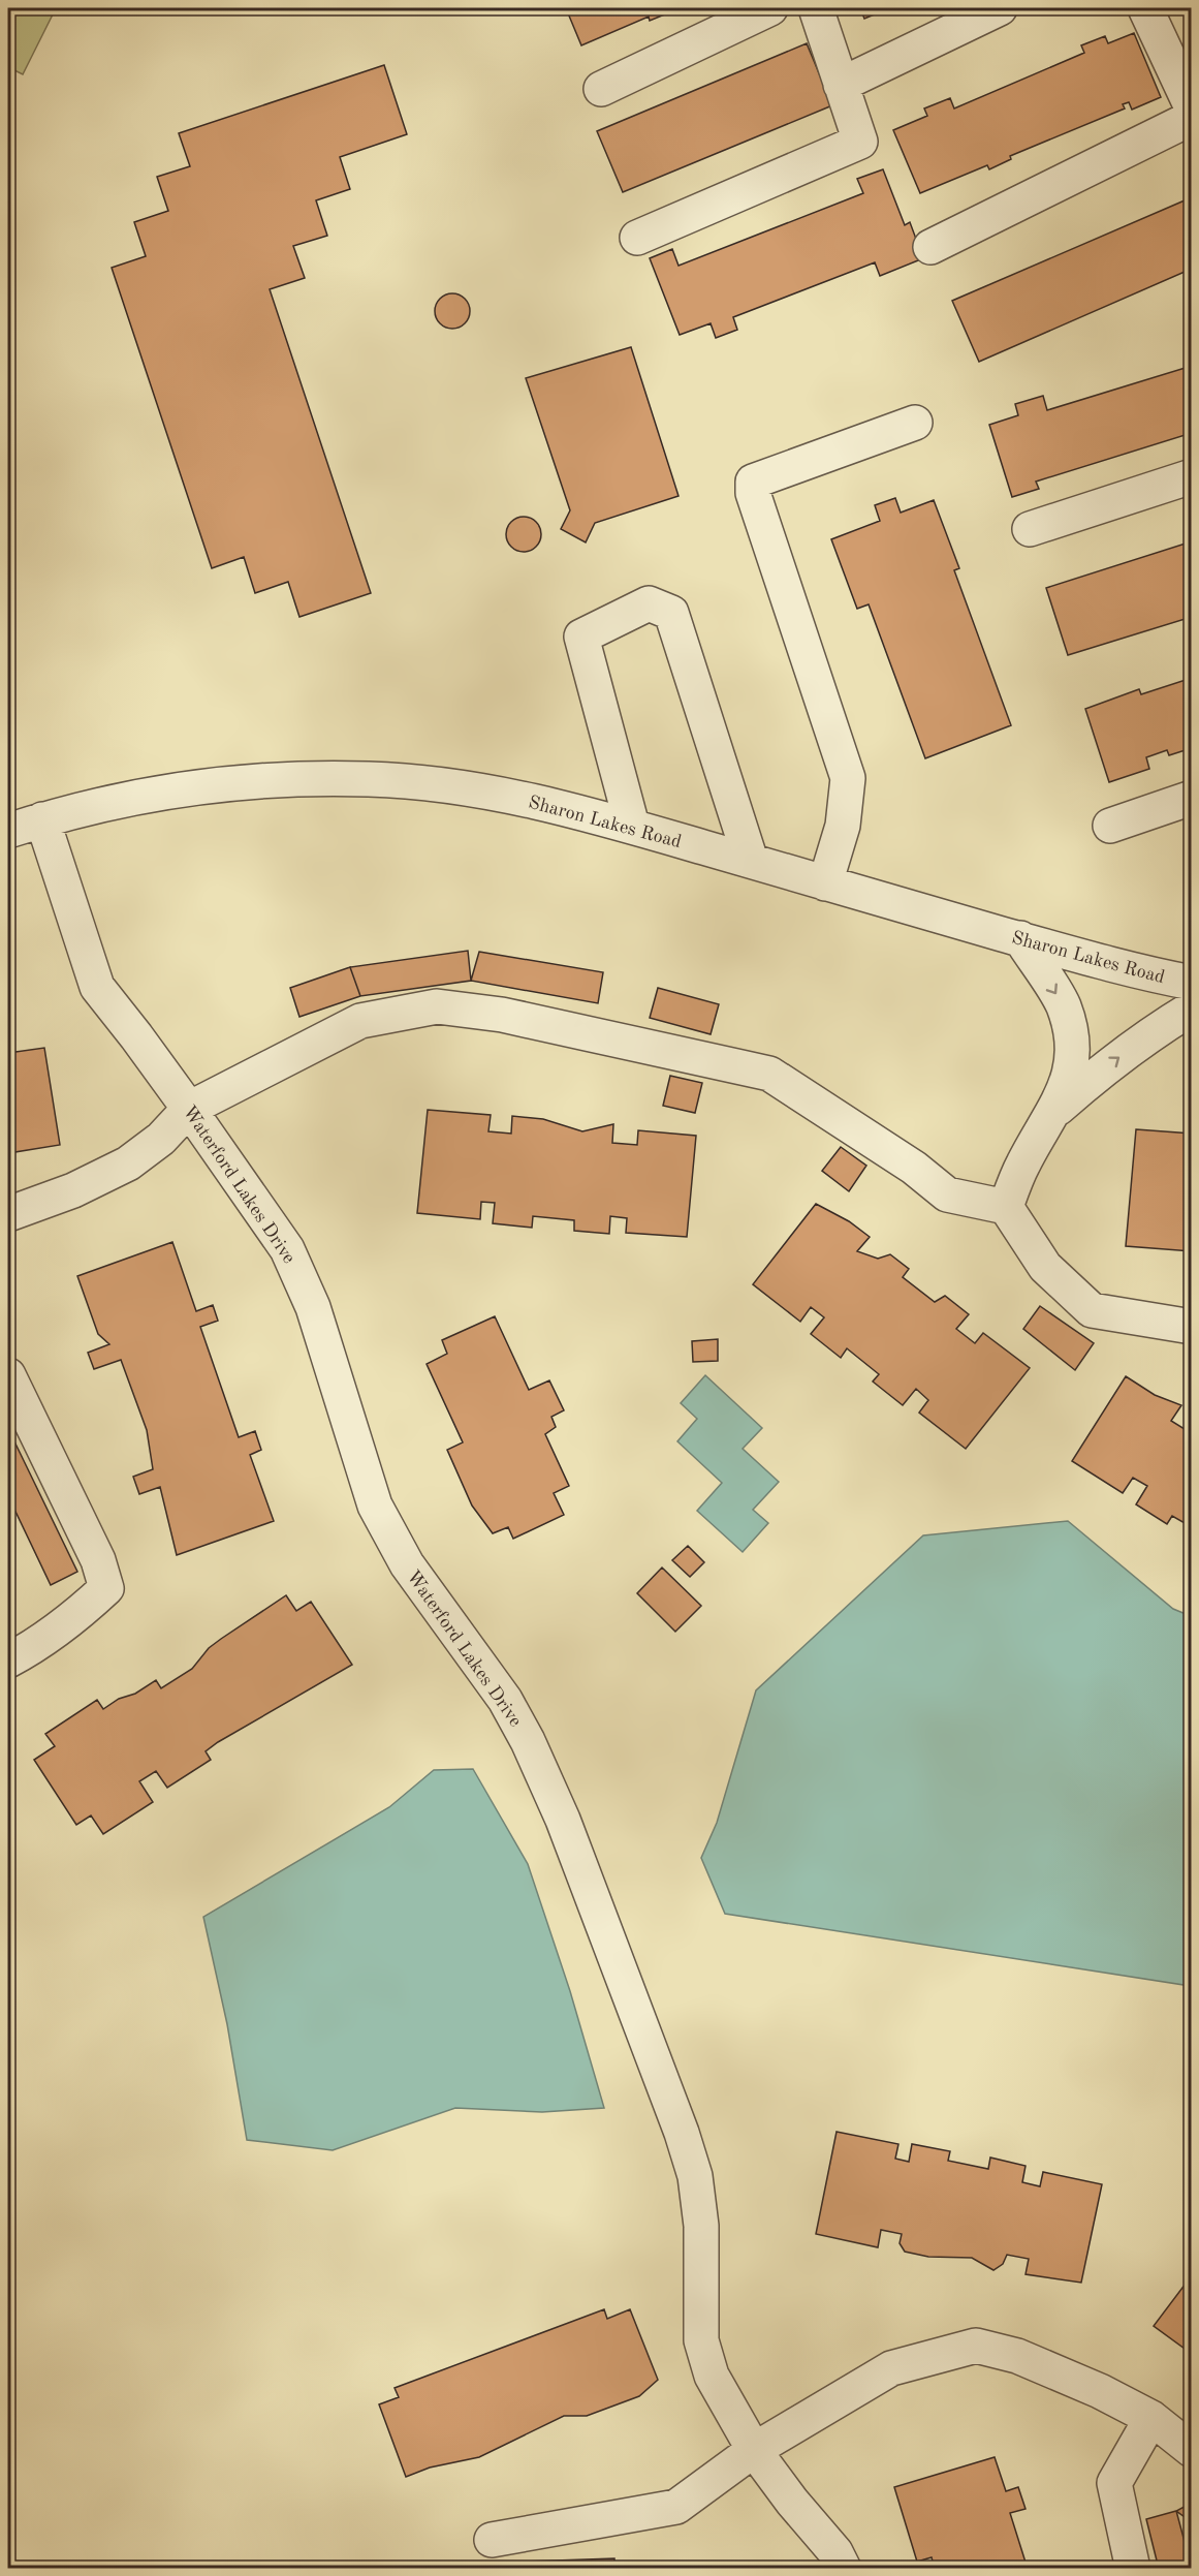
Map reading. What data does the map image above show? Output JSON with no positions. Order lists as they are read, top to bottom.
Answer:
{
  "streets": {
    "street": ["Sharon Lakes Road", "Waterford Lakes Drive"]
  },
  "crossings": [
    ["Sharon Lakes Road", "Waterford Lakes Drive"]
  ]
}
